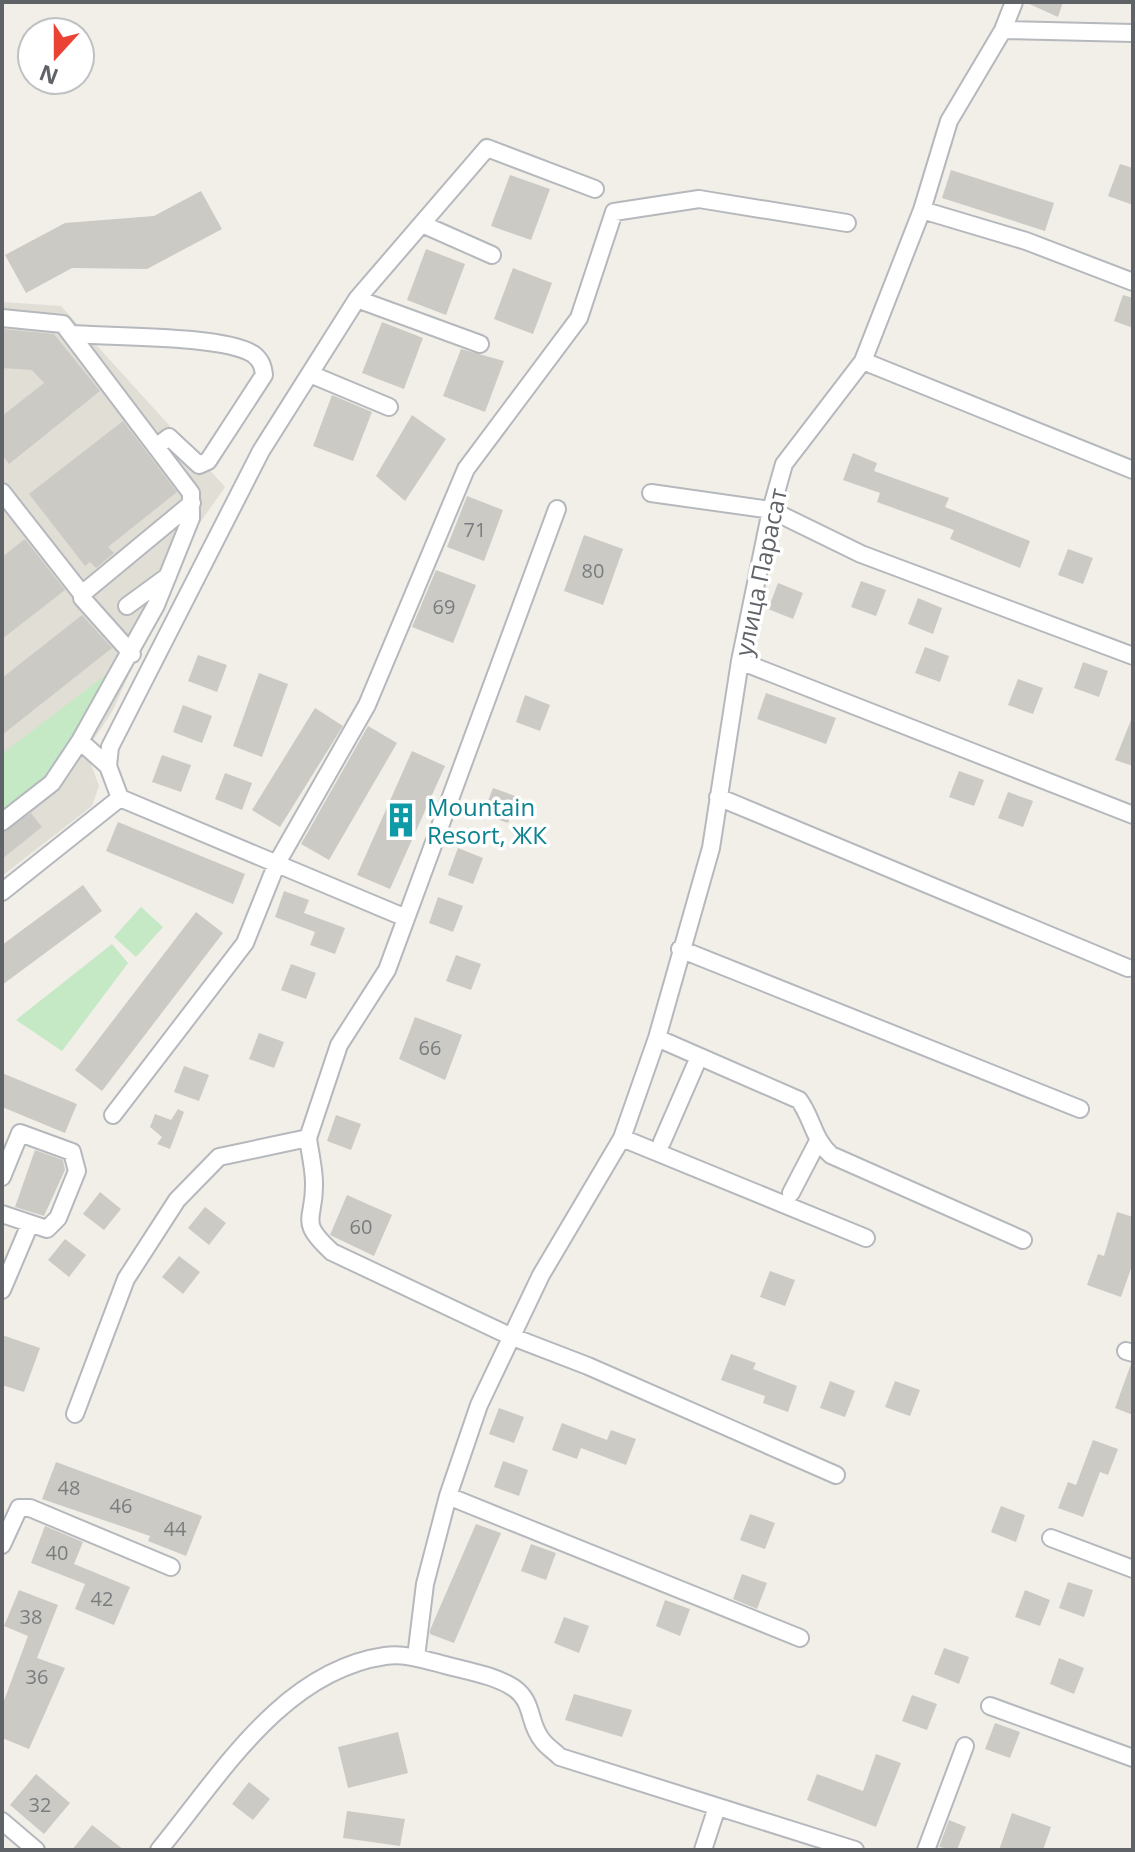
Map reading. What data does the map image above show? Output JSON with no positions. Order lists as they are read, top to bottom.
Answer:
{
  "streets": {
    "street": ["улица Парасат"]
  },
  "places": {
    "building": ["Mountain Resort, ЖК"]
  },
  "house_numbers": [
    "71",
    "80",
    "69",
    "66",
    "60",
    "48",
    "46",
    "44",
    "40",
    "42",
    "38",
    "36",
    "32"
  ],
  "north": "bottom"
}
